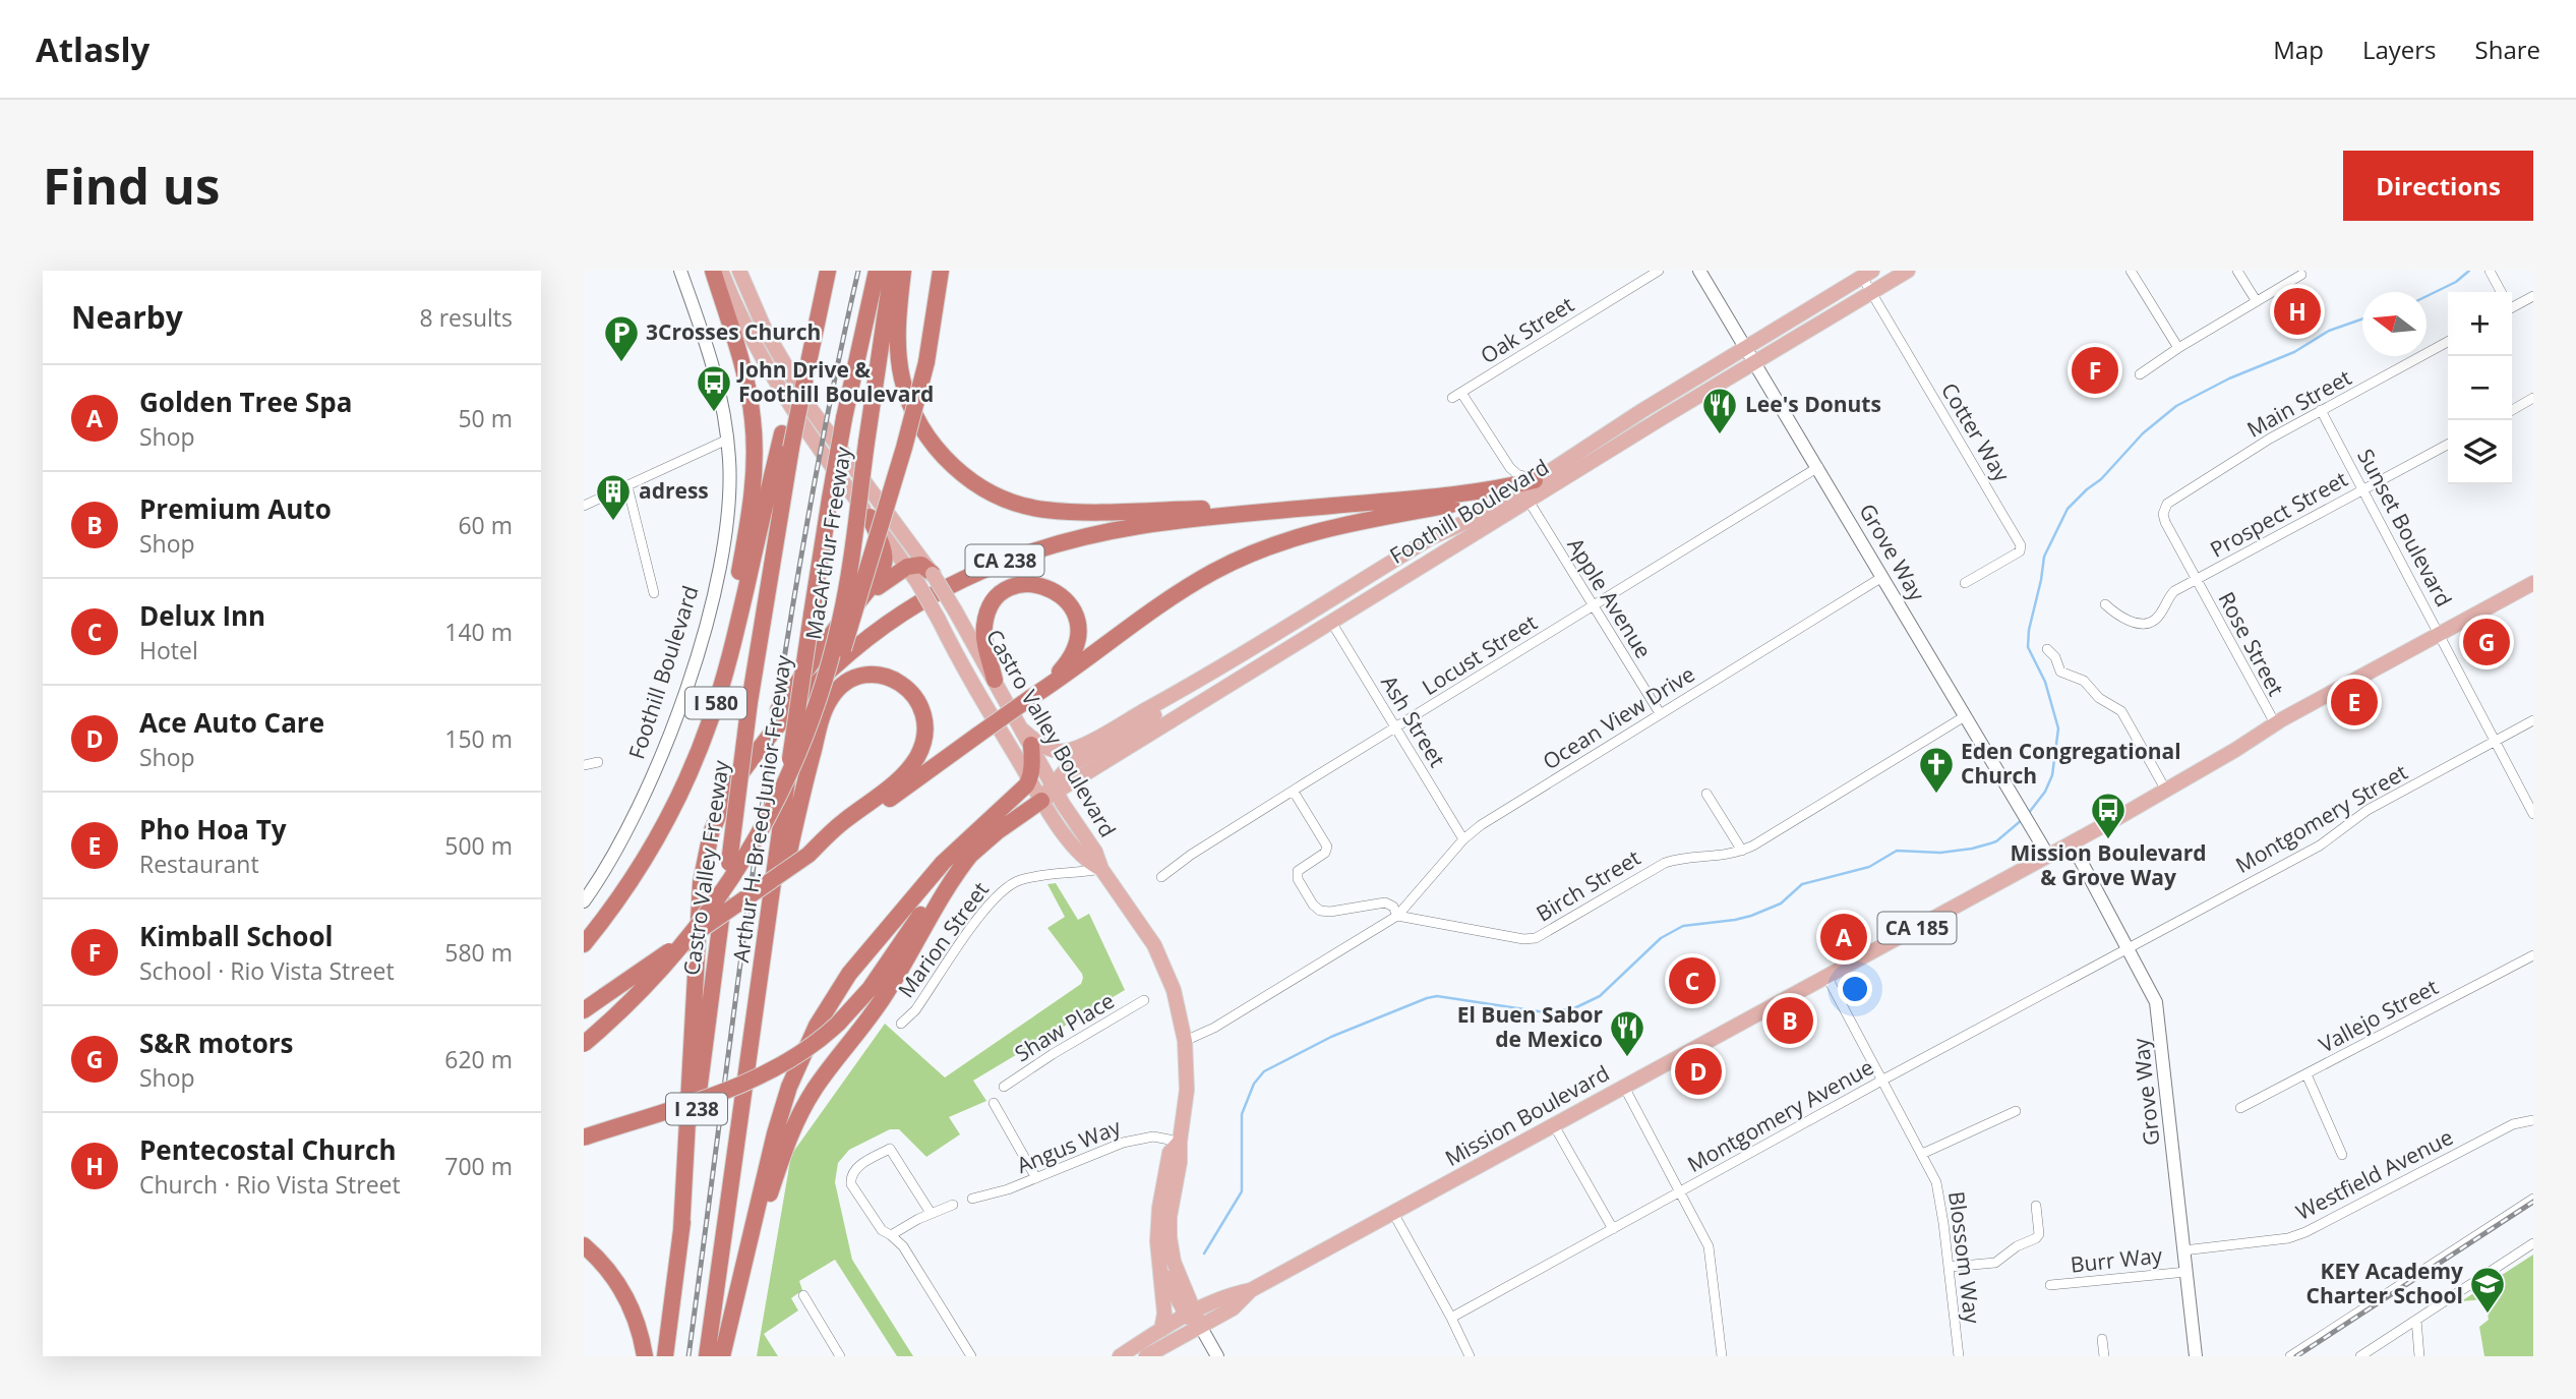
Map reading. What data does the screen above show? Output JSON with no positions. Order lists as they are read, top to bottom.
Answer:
{
  "streets": {
    "highway": [
      "MacArthur Freeway",
      "CA 238",
      "I 580",
      "Arthur H. Breed Junior Freeway",
      "Castro Valley Freeway",
      "I 238"
    ],
    "main road": [
      "Foothill Boulevard",
      "Grove Way",
      "Castro Valley Boulevard",
      "CA 185",
      "Mission Boulevard"
    ],
    "street": [
      "Oak Street",
      "Main Street",
      "Cotter Way",
      "Prospect Street",
      "Sunset Boulevard",
      "Apple Avenue",
      "Rose Street",
      "Locust Street",
      "Ocean View Drive",
      "Ash Street",
      "Montgomery Street",
      "Birch Street",
      "Marion Street",
      "Vallejo Street",
      "Shaw Place",
      "Montgomery Avenue",
      "Angus Way",
      "Westfield Avenue",
      "Blossom Way",
      "Burr Way"
    ]
  },
  "crossings": [
    ["Oak Street", "Foothill Boulevard"],
    ["Oak Street", "CA 238"],
    ["Main Street", "Sunset Boulevard"],
    ["Main Street", "Rose Street"],
    ["Cotter Way", "Foothill Boulevard"],
    ["Foothill Boulevard", "Grove Way"],
    ["Foothill Boulevard", "CA 238"],
    ["Foothill Boulevard", "Apple Avenue"],
    ["Foothill Boulevard", "Ash Street"],
    ["Foothill Boulevard", "Castro Valley Boulevard"],
    ["Prospect Street", "Sunset Boulevard"],
    ["Prospect Street", "Rose Street"],
    ["Sunset Boulevard", "Montgomery Street"],
    ["Sunset Boulevard", "Mission Boulevard"],
    ["Grove Way", "Locust Street"],
    ["Grove Way", "Ocean View Drive"],
    ["Grove Way", "Montgomery Street"],
    ["Grove Way", "Birch Street"],
    ["Grove Way", "Mission Boulevard"],
    ["Grove Way", "Montgomery Avenue"],
    ["Grove Way", "Westfield Avenue"],
    ["Grove Way", "Burr Way"],
    ["CA 238", "Castro Valley Freeway"],
    ["Apple Avenue", "Locust Street"],
    ["Apple Avenue", "Ocean View Drive"],
    ["Rose Street", "Mission Boulevard"],
    ["Locust Street", "Ash Street"],
    ["Locust Street", "Birch Street"],
    ["I 580", "Castro Valley Freeway"],
    ["Ocean View Drive", "Ash Street"],
    ["Ocean View Drive", "Birch Street"],
    ["Castro Valley Boulevard", "Marion Street"],
    ["Montgomery Street", "Montgomery Avenue"],
    ["Mission Boulevard", "Blossom Way"],
    ["Montgomery Avenue", "Blossom Way"]
  ],
  "places": {
    "parking": ["3Crosses Church"],
    "bus stop": ["John Drive & Foothill Boulevard", "Mission Boulevard & Grove Way"],
    "restaurant": ["Lee's Donuts", "El Buen Sabor de Mexico"],
    "building": ["adress"],
    "church": ["Eden Congregational Church"],
    "school or university": ["KEY Academy Charter School"]
  },
  "north": "left",
  "page": {
    "header": "Atlasly",
    "nav": ["Map", "Layers", "Share"],
    "buttons": "Directions",
    "title": "Find us",
    "heading": ["Nearby", "8 results"],
    "pins": [
      "H",
      "F",
      "G",
      "E",
      "A",
      "C",
      "B",
      "D"
    ],
    "map_buttons": ["+", "−"],
    "list": [
      {
        "mark": "A",
        "name": "Golden Tree Spa",
        "note": "Shop",
        "value": "50 m"
      },
      {
        "mark": "B",
        "name": "Premium Auto",
        "note": "Shop",
        "value": "60 m"
      },
      {
        "mark": "C",
        "name": "Delux Inn",
        "note": "Hotel",
        "value": "140 m"
      },
      {
        "mark": "D",
        "name": "Ace Auto Care",
        "note": "Shop",
        "value": "150 m"
      },
      {
        "mark": "E",
        "name": "Pho Hoa Ty",
        "note": "Restaurant",
        "value": "500 m"
      },
      {
        "mark": "F",
        "name": "Kimball School",
        "note": "School · Rio Vista Street",
        "value": "580 m"
      },
      {
        "mark": "G",
        "name": "S&R motors",
        "note": "Shop",
        "value": "620 m"
      },
      {
        "mark": "H",
        "name": "Pentecostal Church",
        "note": "Church · Rio Vista Street",
        "value": "700 m"
      }
    ]
  }
}
